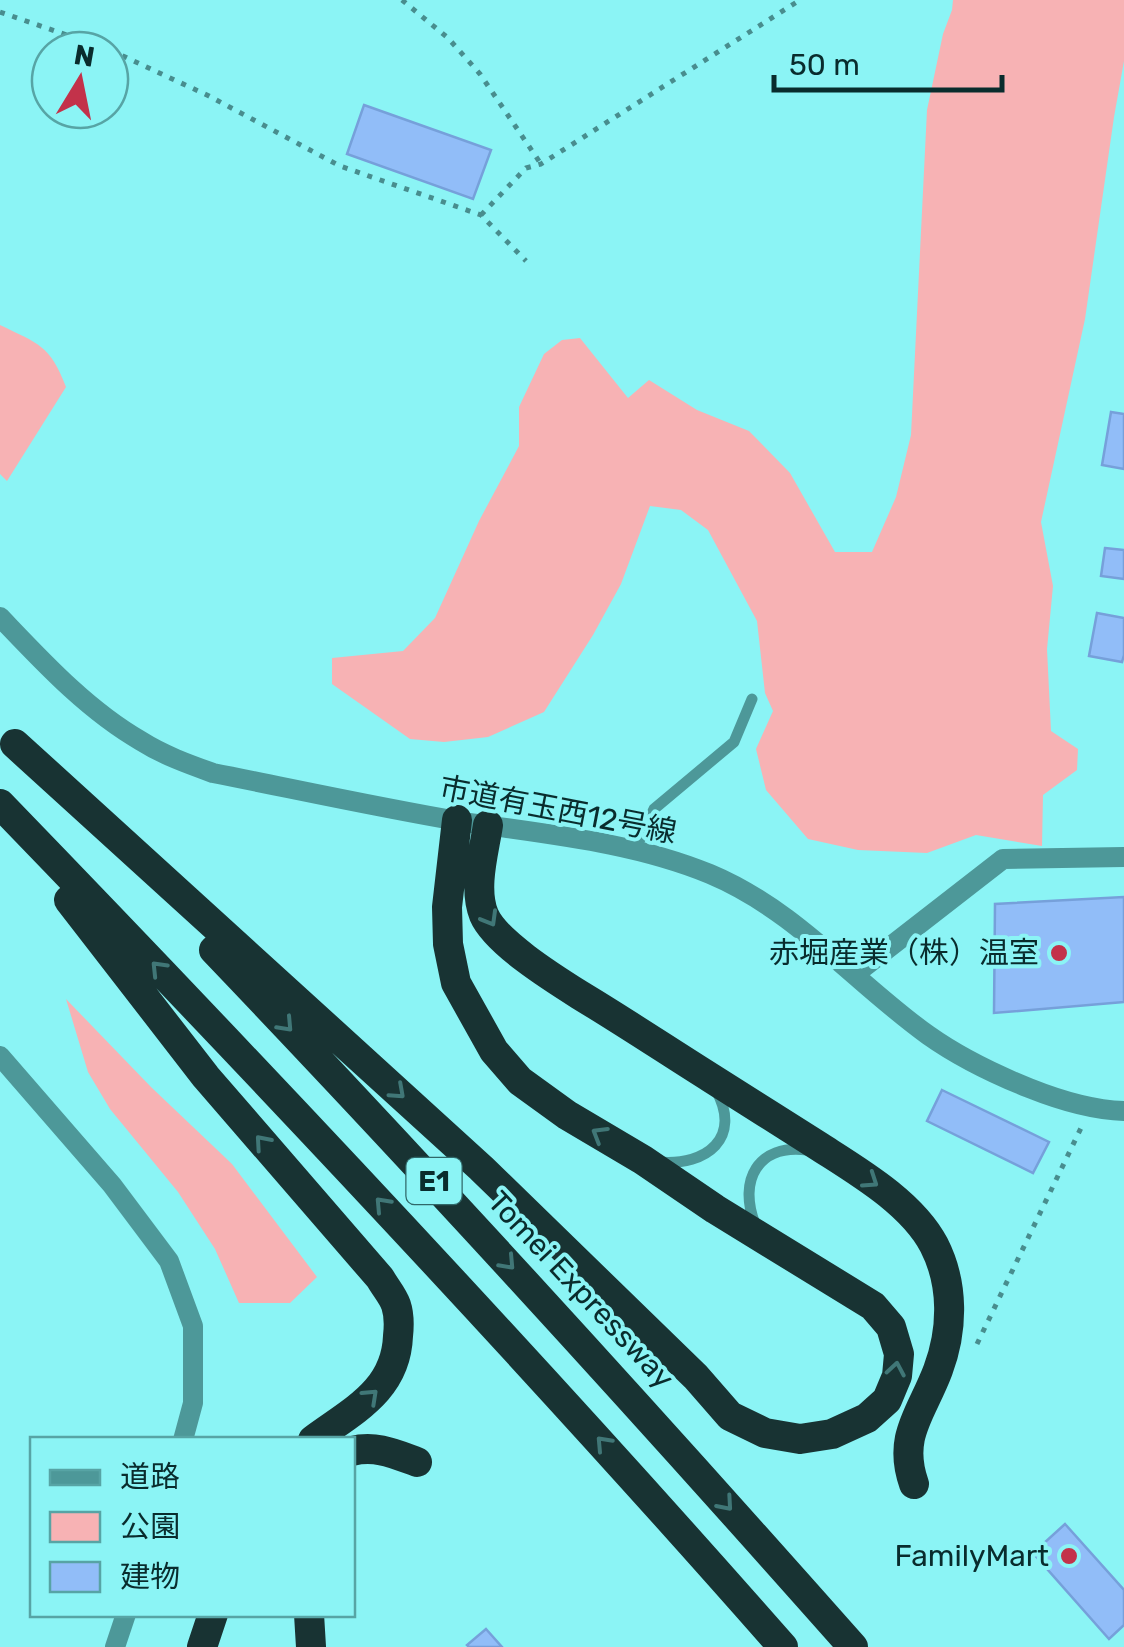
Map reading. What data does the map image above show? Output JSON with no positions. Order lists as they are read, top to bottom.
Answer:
{
  "streets": {
    "highway": ["E1", "Tomei Expressway"],
    "street": ["市道有玉西12号線"]
  },
  "places": ["赤堀産業（株）温室", "FamilyMart"],
  "legend": ["道路", "公園", "建物"],
  "scale_bar": "50 m",
  "north": "top"
}
